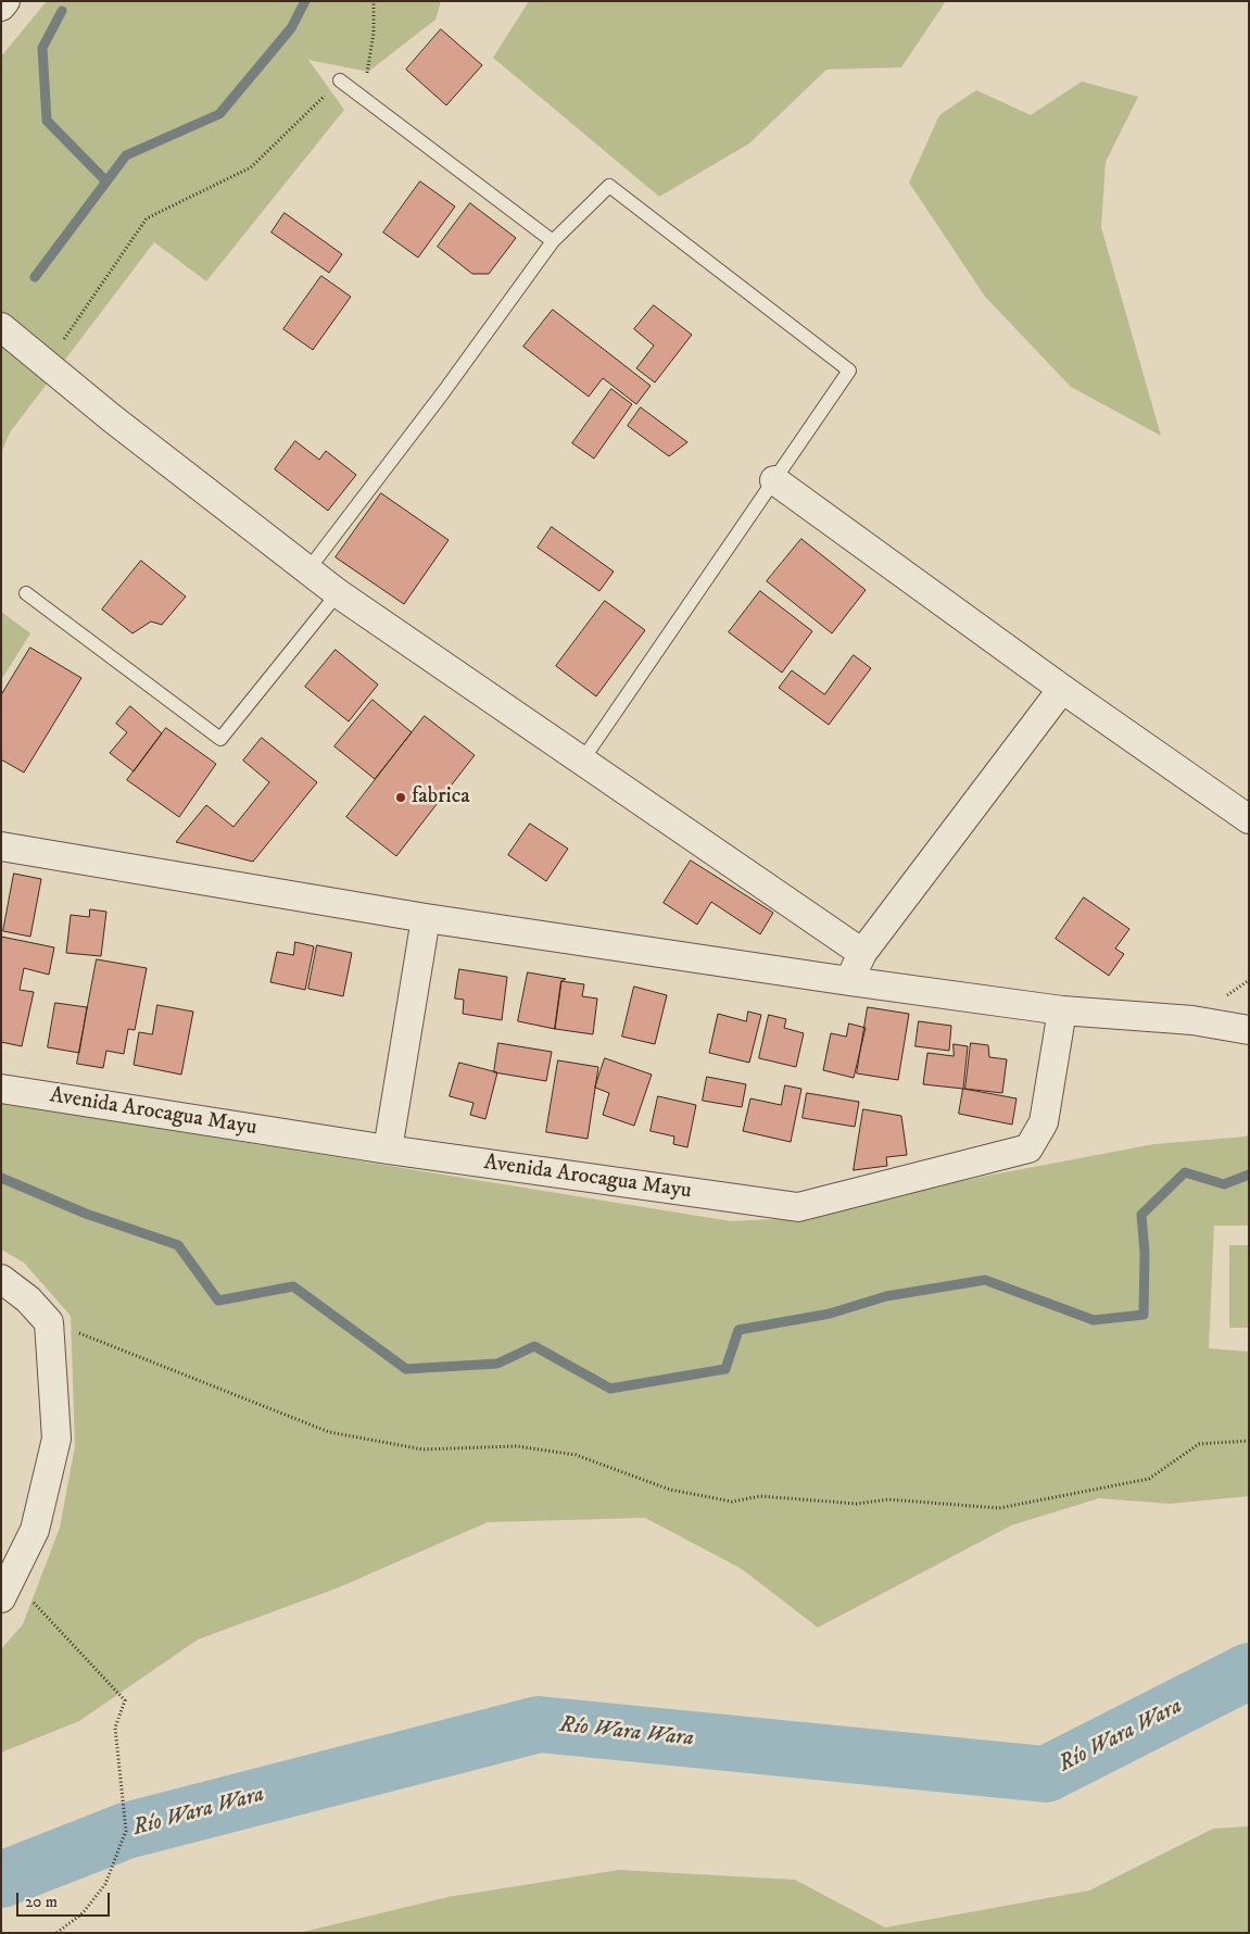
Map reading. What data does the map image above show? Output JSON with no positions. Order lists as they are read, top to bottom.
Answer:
{
  "streets": {
    "street": ["Avenida Arocagua Mayu"]
  },
  "water": ["Río Wara Wara"],
  "places": ["fabrica"],
  "scale_bar": "20 m"
}
